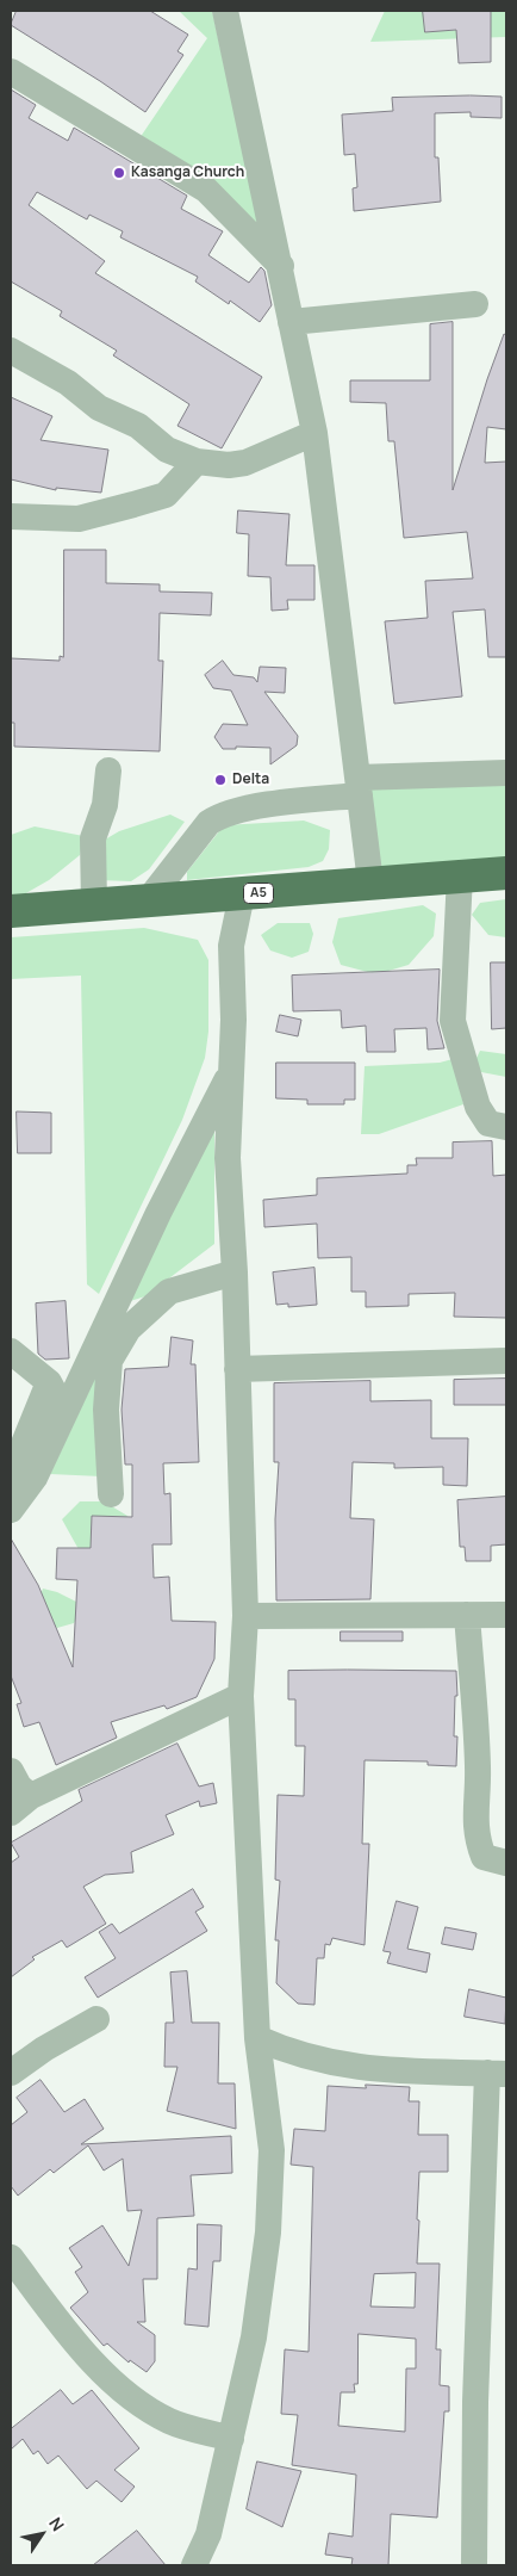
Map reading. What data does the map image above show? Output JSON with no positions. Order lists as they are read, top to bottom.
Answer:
{
  "streets": {
    "highway": ["A5"]
  },
  "places": ["Kasanga Church", "Delta"],
  "north": "top right"
}
